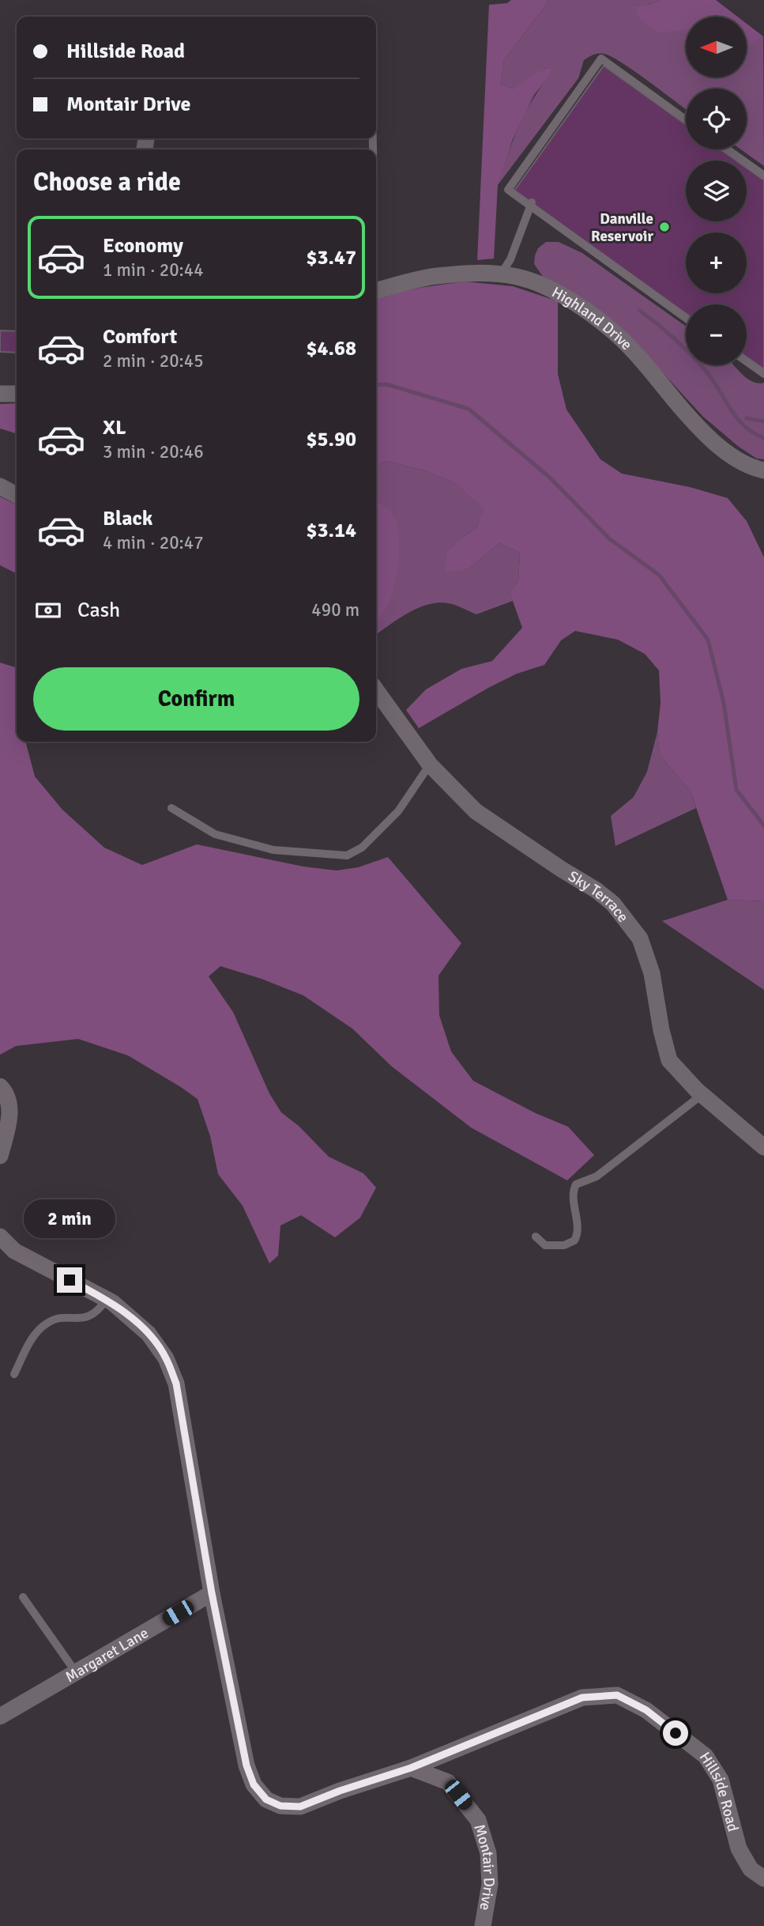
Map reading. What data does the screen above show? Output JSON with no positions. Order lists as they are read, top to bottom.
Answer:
{
  "streets": {
    "street": [
      "Highland Drive",
      "Sky Terrace",
      "Margaret Lane",
      "Hillside Road",
      "Montair Drive"
    ]
  },
  "crossings": [
    ["Hillside Road", "Montair Drive"]
  ],
  "places": ["Danville Reservoir"],
  "north": "left",
  "page": {
    "map_buttons": ["+", "−"],
    "banner": ["Hillside Road", "Montair Drive"],
    "heading": "Choose a ride",
    "list": [
      {
        "name": "Economy",
        "note": "1 min · 20:44",
        "value": "$3.47"
      },
      {
        "name": "Comfort",
        "note": "2 min · 20:45",
        "value": "$4.68"
      },
      {
        "name": "XL",
        "note": "3 min · 20:46",
        "value": "$5.90"
      },
      {
        "name": "Black",
        "note": "4 min · 20:47",
        "value": "$3.14"
      }
    ],
    "pay": ["Cash", "490 m"],
    "buttons": "Confirm",
    "bubble": "2 min"
  }
}
